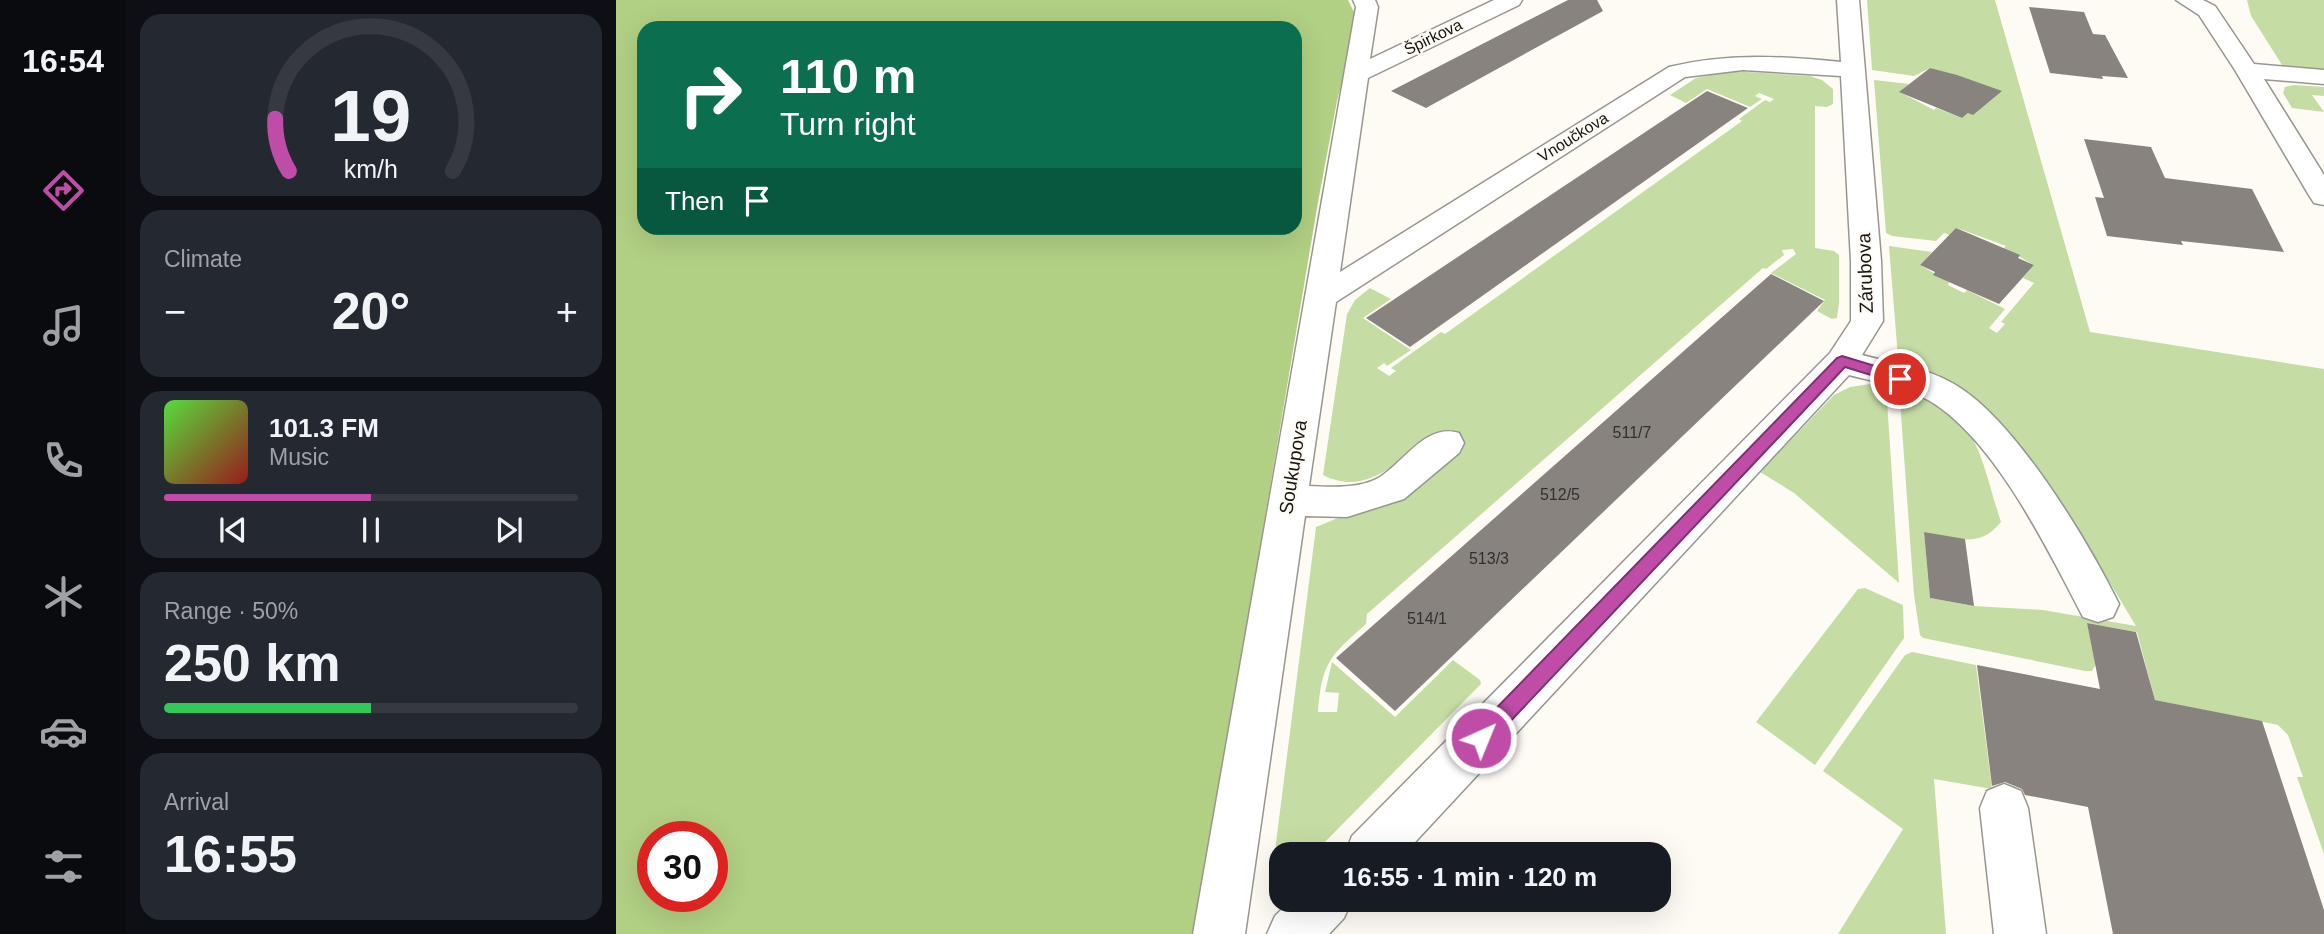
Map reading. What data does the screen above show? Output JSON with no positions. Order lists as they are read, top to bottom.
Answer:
{
  "streets": {
    "street": [
      "Špirkova",
      "Vnoučkova",
      "Zárubova",
      "Soukupova"
    ]
  },
  "crossings": [
    ["Špirkova", "Soukupova"],
    ["Vnoučkova", "Zárubova"],
    ["Vnoučkova", "Soukupova"]
  ],
  "house_numbers": [
    "511/7",
    "512/5",
    "513/3",
    "514/1"
  ],
  "page": {
    "tabs": "16:54",
    "turn": ["110 m", "Turn right"],
    "then": "Then",
    "tile": [
      "Climate",
      ["Range · 50%", "250 km"],
      ["Arrival", "16:55"]
    ],
    "heat": ["−", "20°", "+"],
    "song": ["101.3 FM", "Music"],
    "limit": "30",
    "trip": "16:55 · 1 min · 120 m",
    "gauge": ["19", "km/h"]
  }
}
